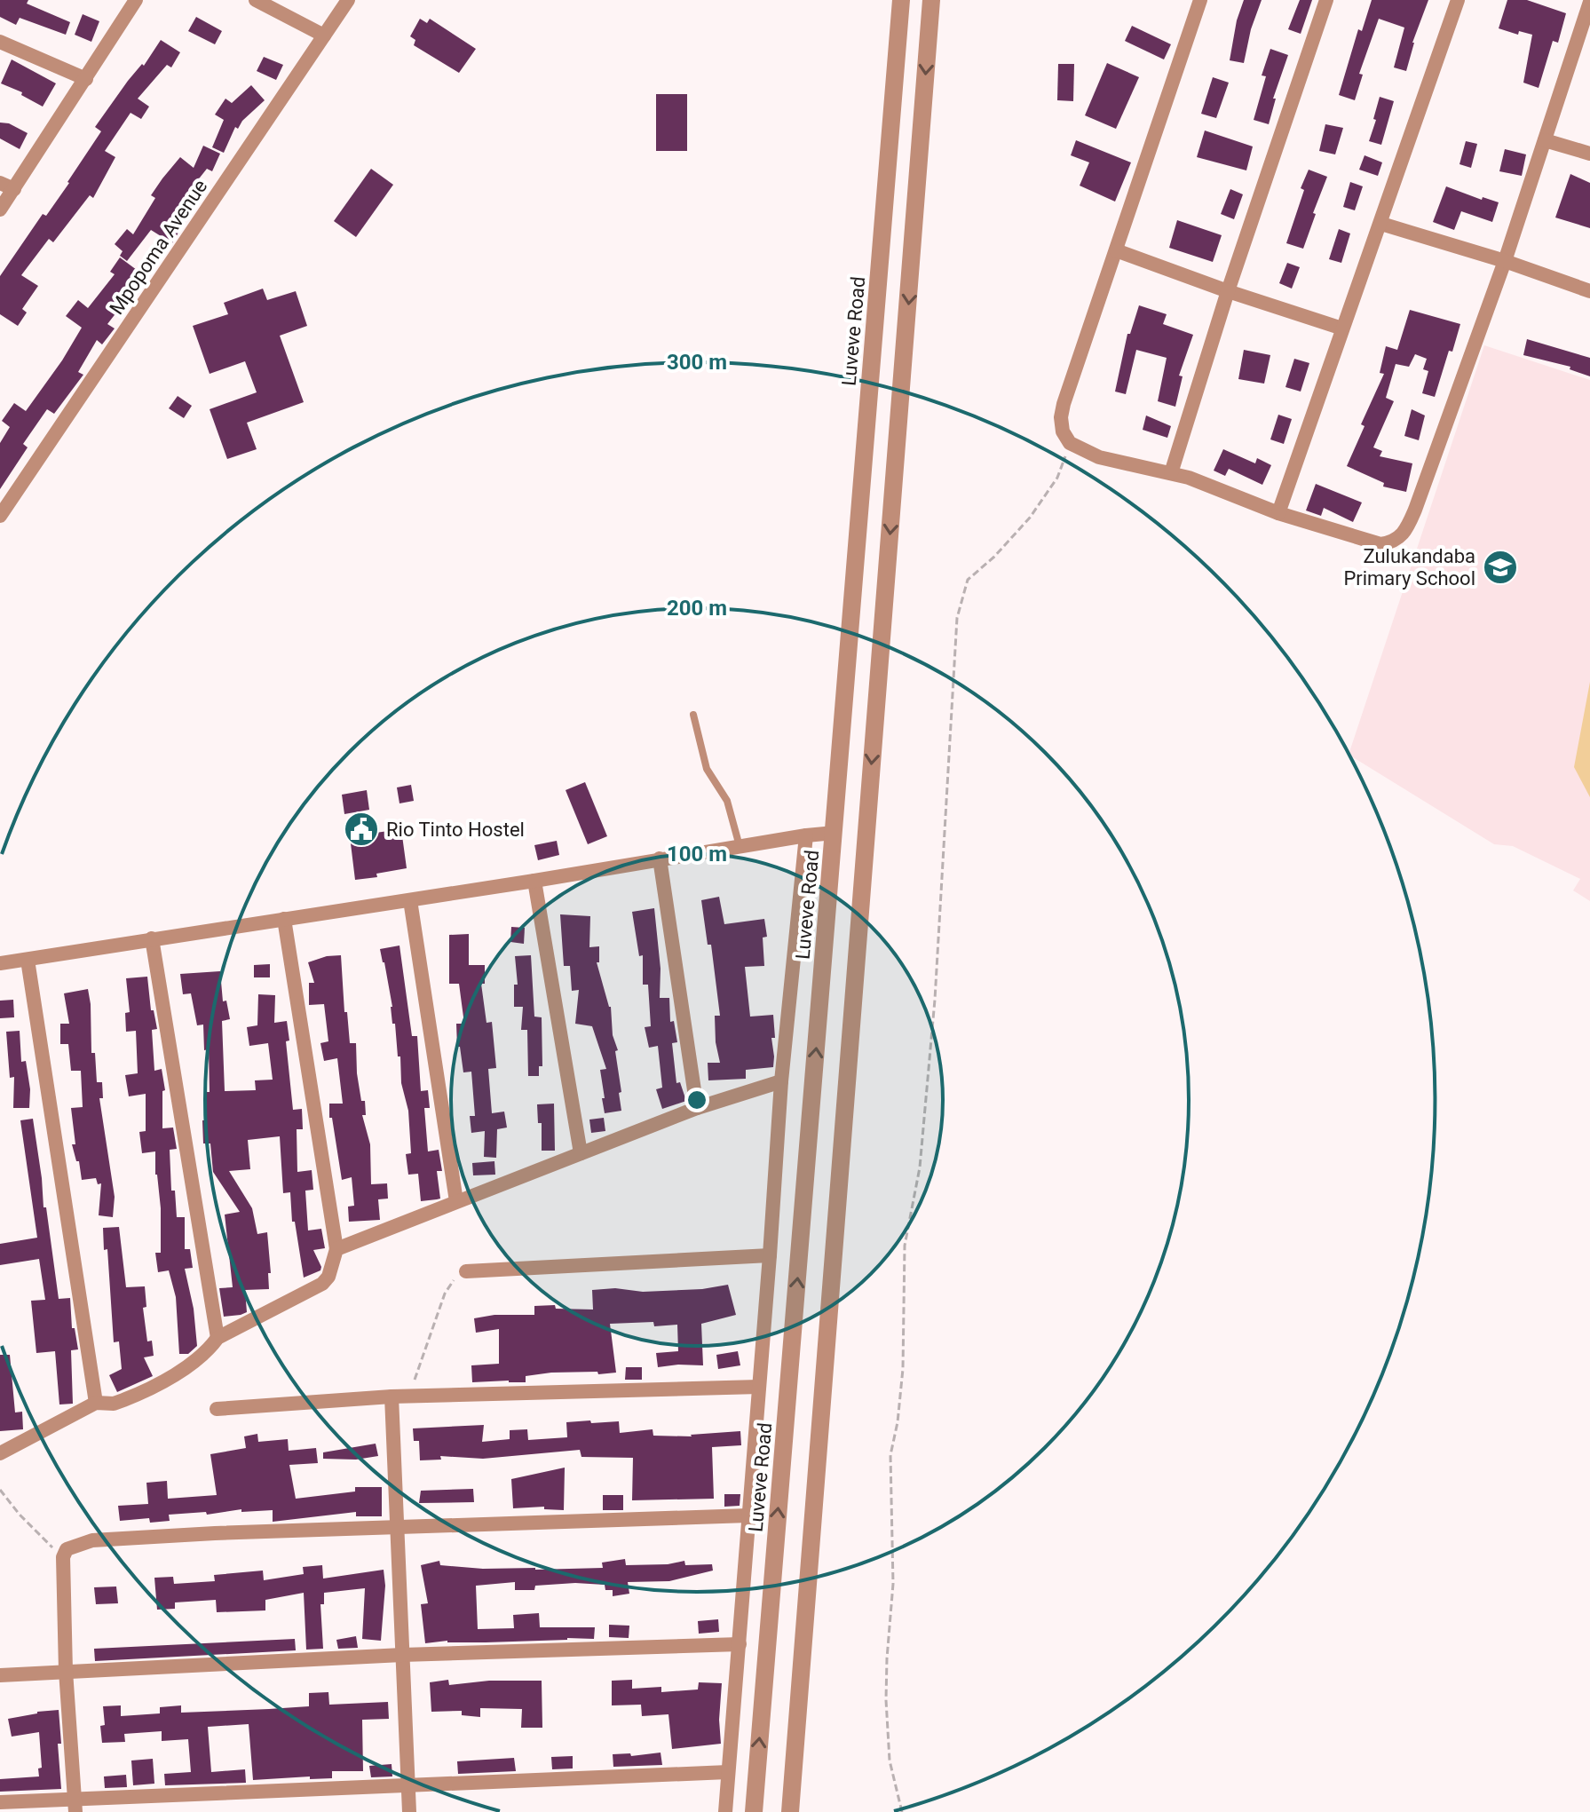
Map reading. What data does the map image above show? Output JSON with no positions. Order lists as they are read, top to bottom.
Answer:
{
  "streets": {
    "street": ["Mpopoma Avenue", "Luveve Road"]
  },
  "places": {
    "school or university": ["Zulukandaba Primary School"],
    "public building": ["Rio Tinto Hostel"]
  },
  "rings": ["300 m", "200 m", "100 m"]
}
